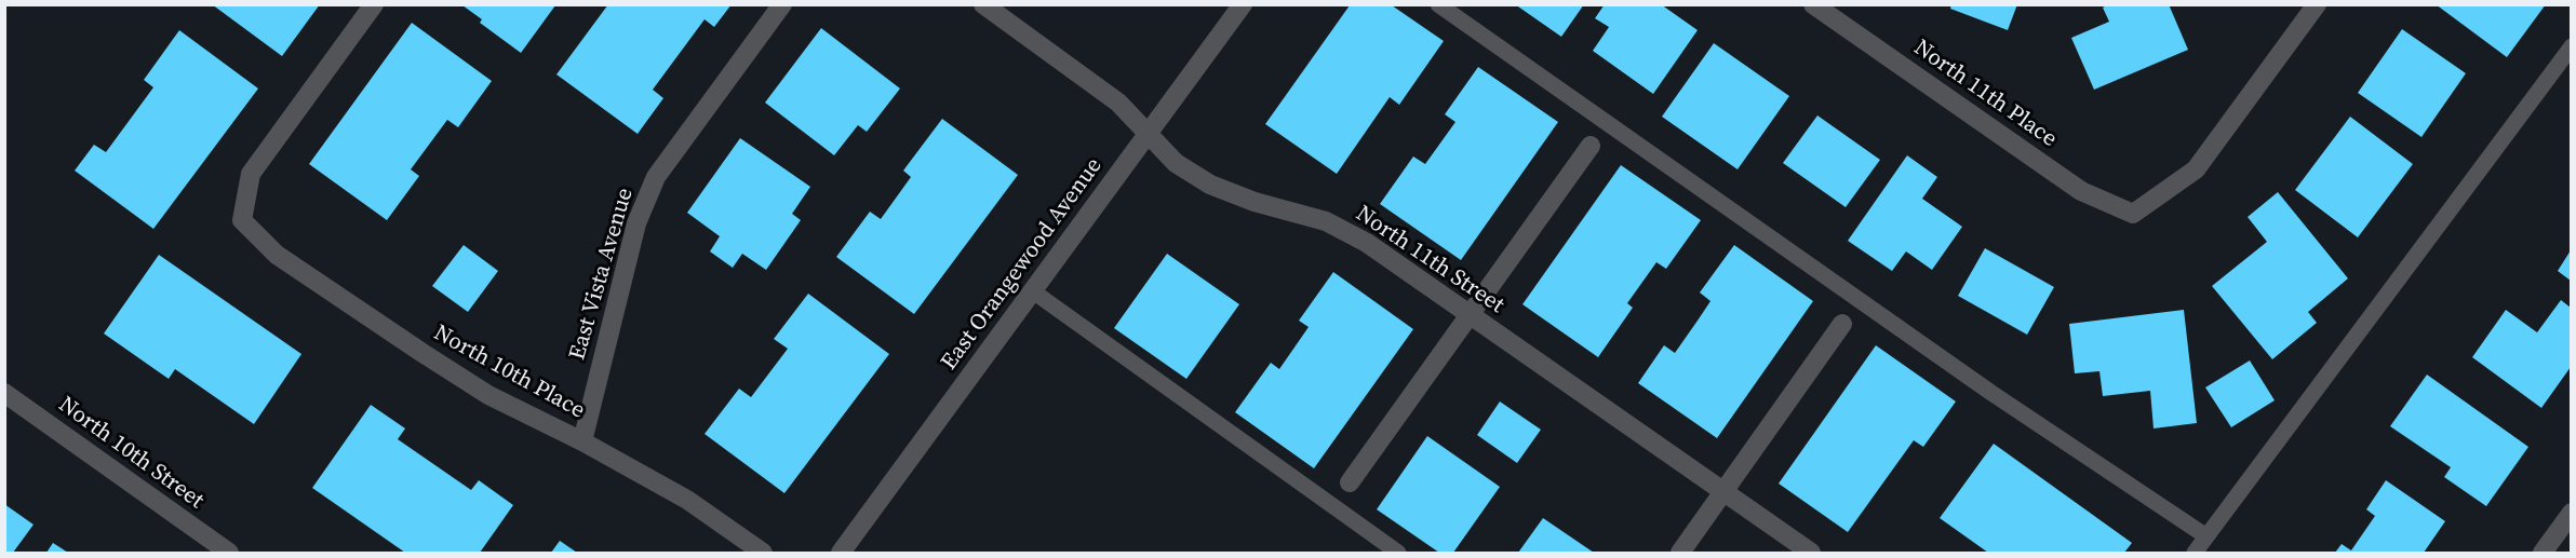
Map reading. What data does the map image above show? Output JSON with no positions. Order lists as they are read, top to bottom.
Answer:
{
  "streets": {
    "street": [
      "North 11th Place",
      "North 11th Street",
      "East Orangewood Avenue",
      "East Vista Avenue",
      "North 10th Place",
      "North 10th Street"
    ]
  },
  "crossings": [
    ["North 11th Street", "East Orangewood Avenue"],
    ["East Vista Avenue", "North 10th Place"]
  ]
}
